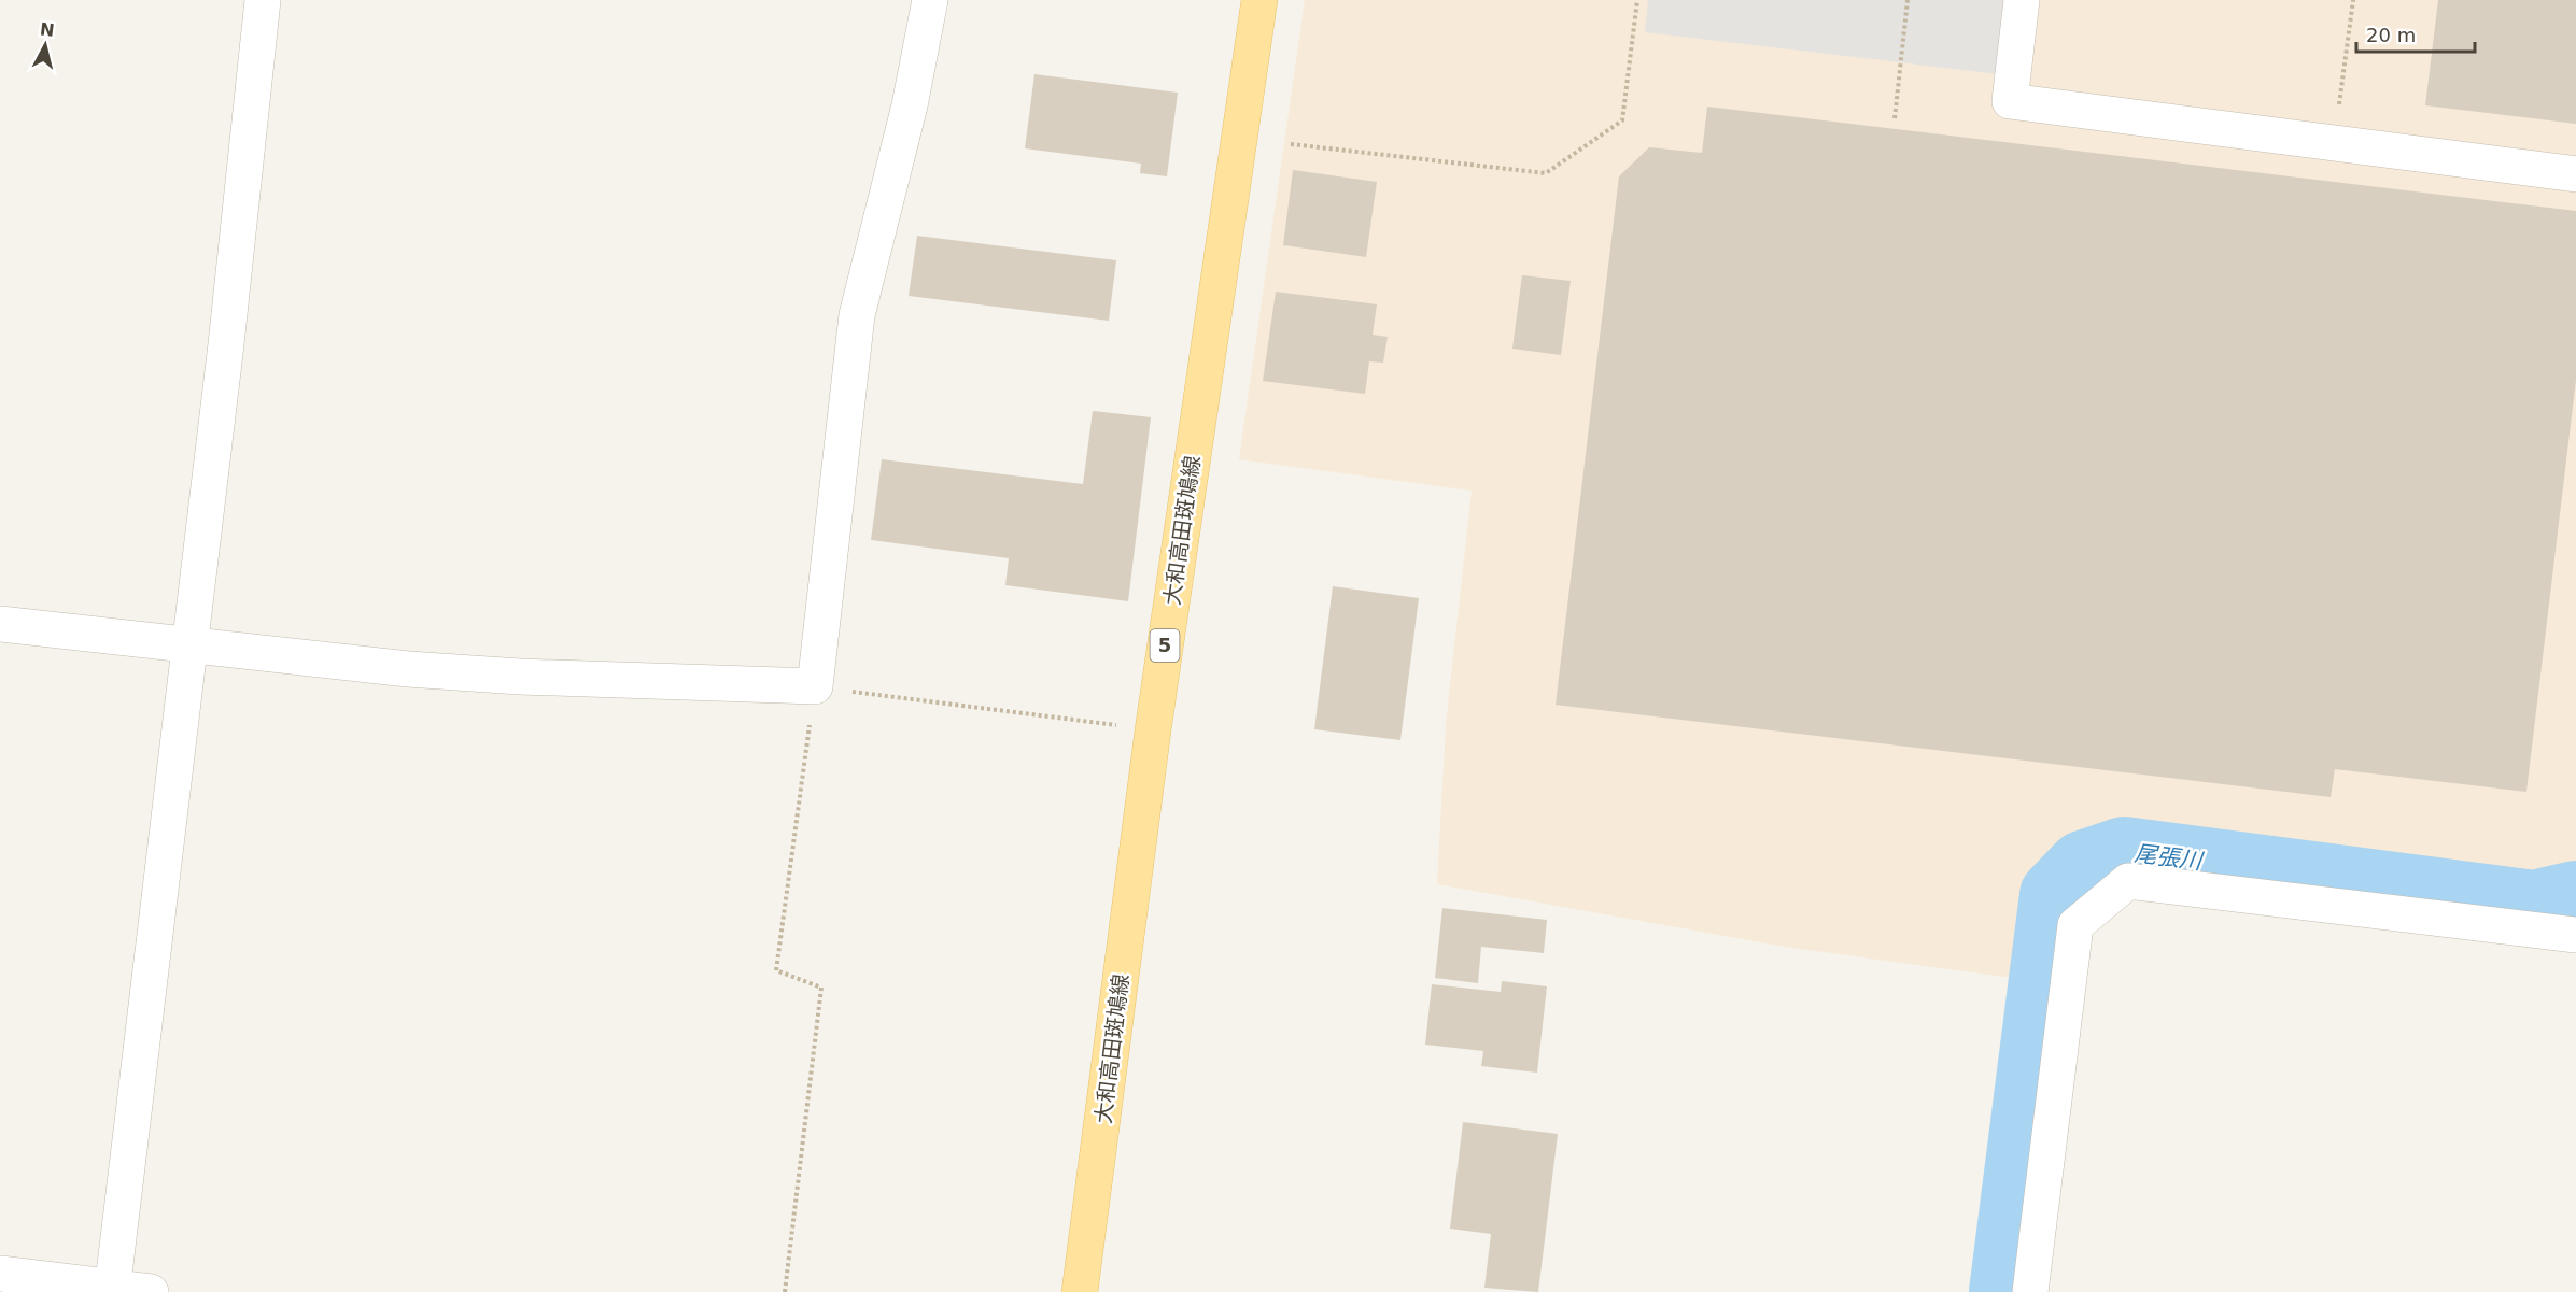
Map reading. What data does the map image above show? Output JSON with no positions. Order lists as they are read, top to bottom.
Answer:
{
  "streets": {
    "main road": ["大和高田斑鳩線", "5"]
  },
  "water": ["尾張川"],
  "scale_bar": "20 m",
  "north": "top"
}
